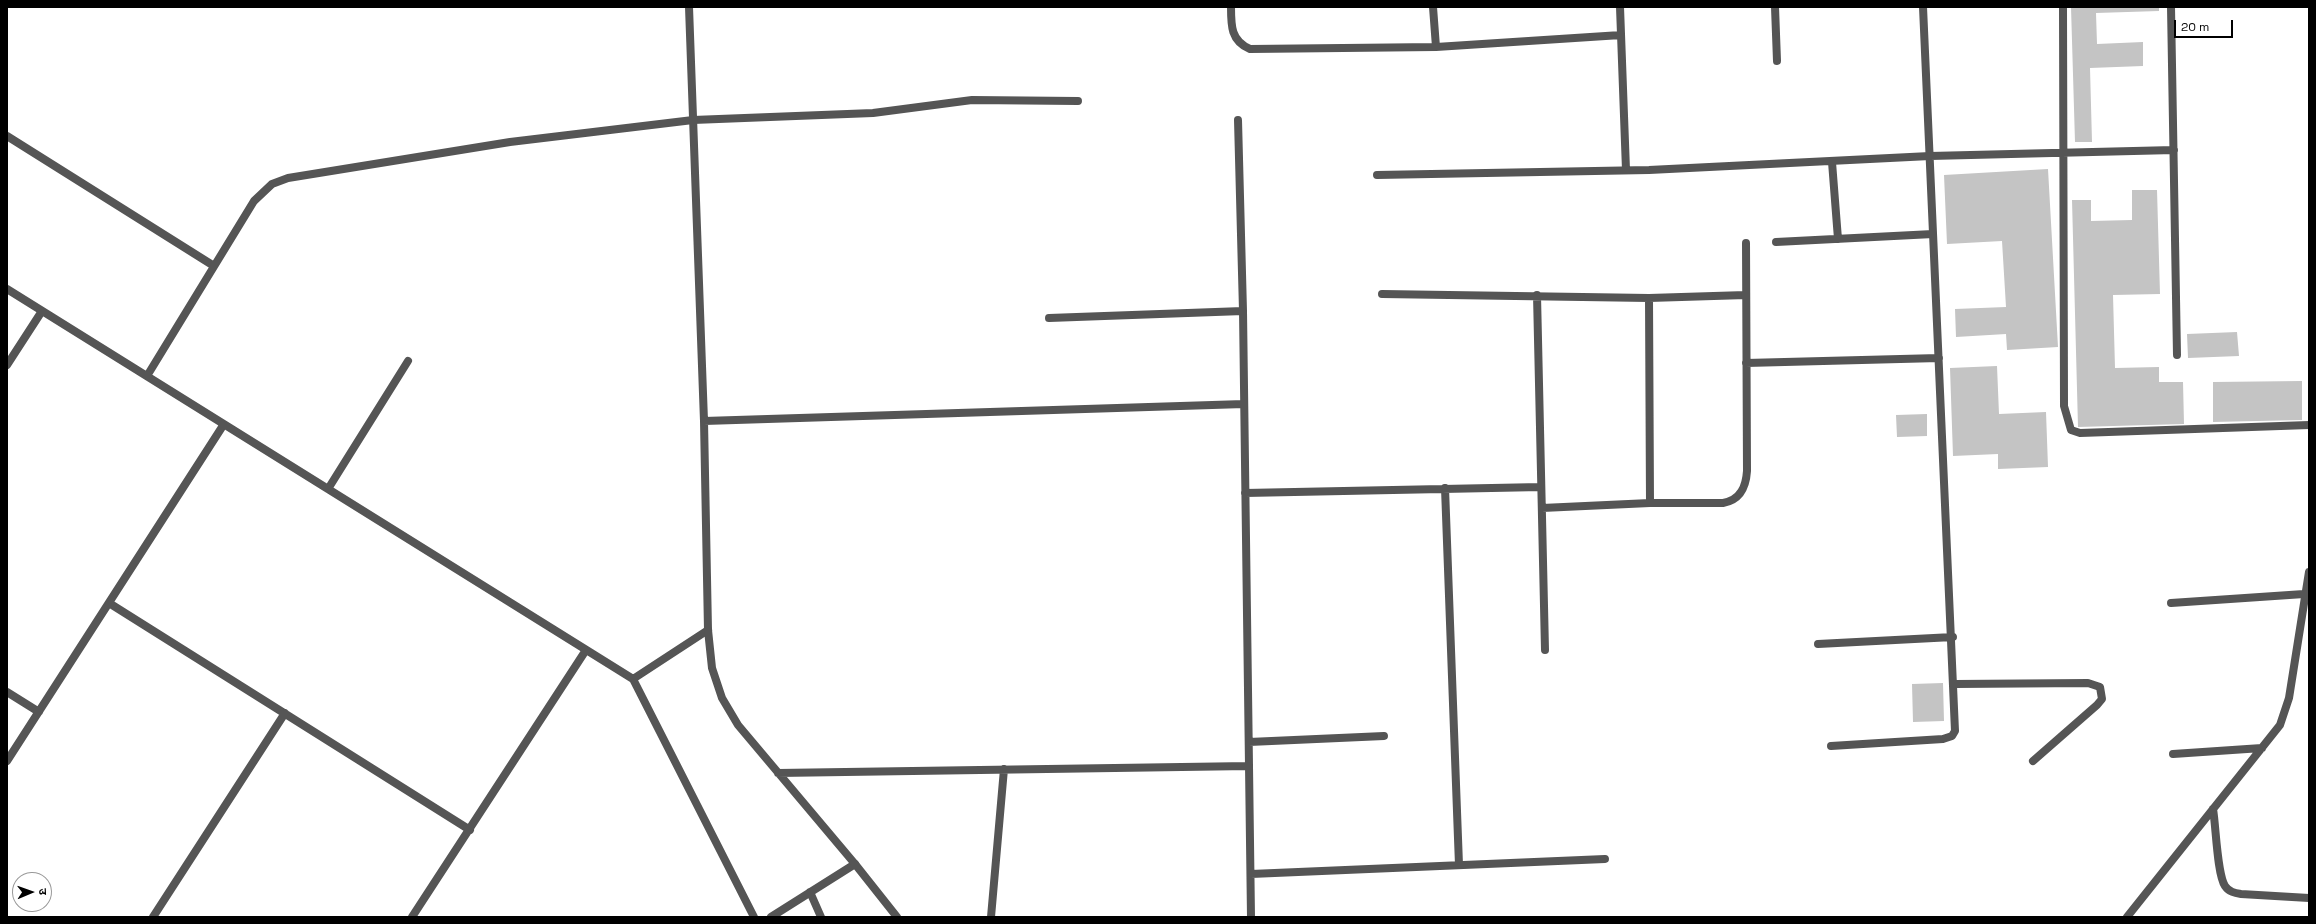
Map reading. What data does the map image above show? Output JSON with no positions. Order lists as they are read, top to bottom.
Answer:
{
  "scale_bar": "20 m",
  "north": "right"
}
